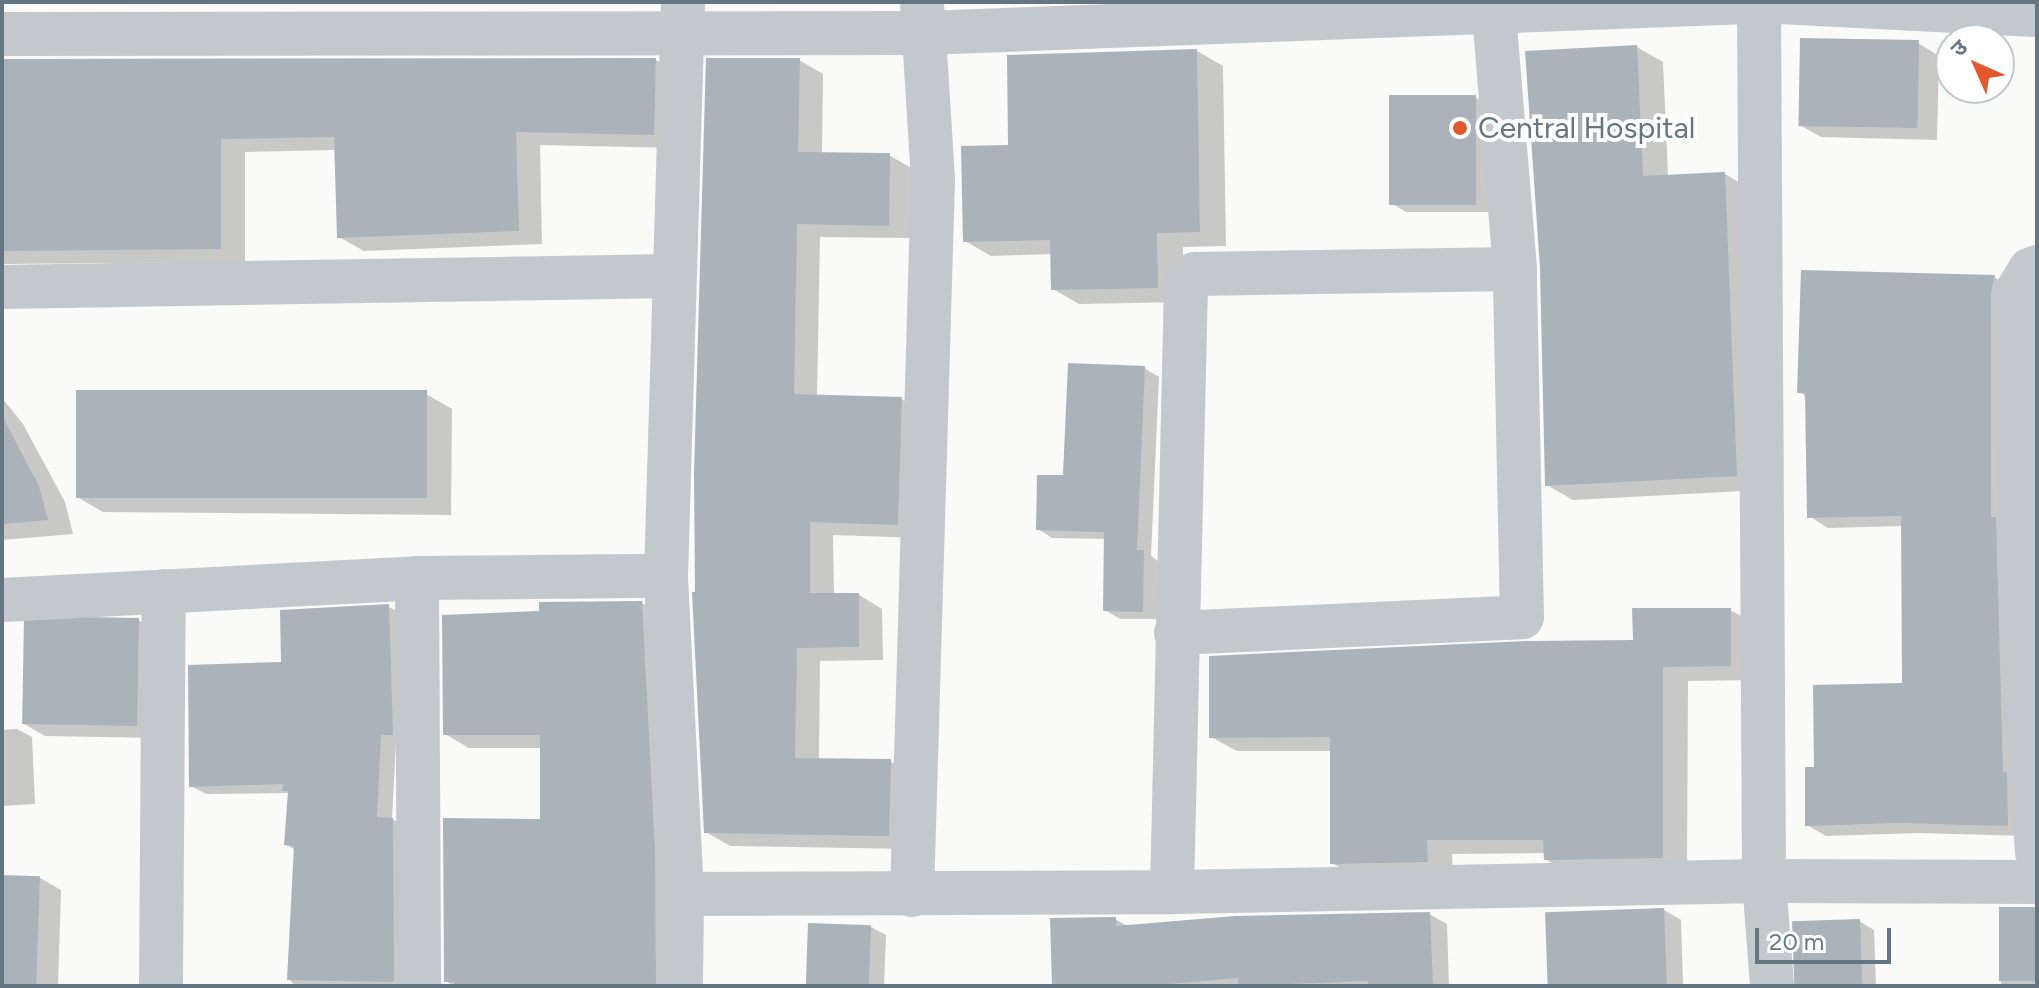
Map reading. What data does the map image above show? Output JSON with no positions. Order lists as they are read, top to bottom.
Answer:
{
  "places": ["Central Hospital"],
  "scale_bar": "20 m",
  "north": "top left"
}
